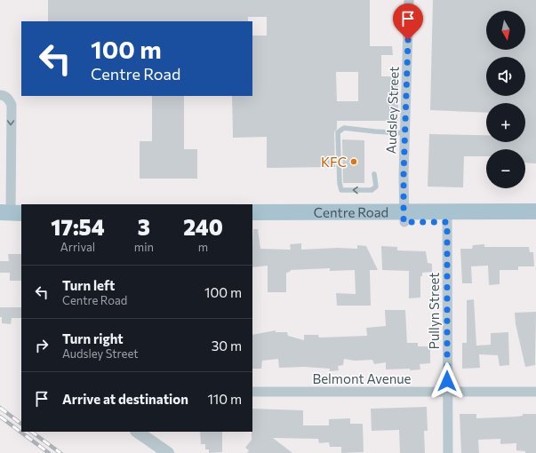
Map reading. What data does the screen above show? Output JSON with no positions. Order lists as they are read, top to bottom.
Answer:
{
  "streets": {
    "main road": ["Centre Road"],
    "street": ["Audsley Street", "Pullyn Street", "Belmont Avenue"]
  },
  "crossings": [
    ["Audsley Street", "Centre Road"],
    ["Centre Road", "Pullyn Street"],
    ["Pullyn Street", "Belmont Avenue"]
  ],
  "places": ["KFC"],
  "north": "bottom",
  "page": {
    "map_buttons": ["+", "−"],
    "turn": ["100 m", "Centre Road"],
    "eta": [
      "17:54",
      "Arrival",
      "3",
      "min",
      "240",
      "m"
    ],
    "list": [
      {
        "name": "Turn left",
        "note": "Centre Road",
        "value": "100 m"
      },
      {
        "name": "Turn right",
        "note": "Audsley Street",
        "value": "30 m"
      },
      {
        "name": "Arrive at destination",
        "value": "110 m"
      }
    ]
  }
}
